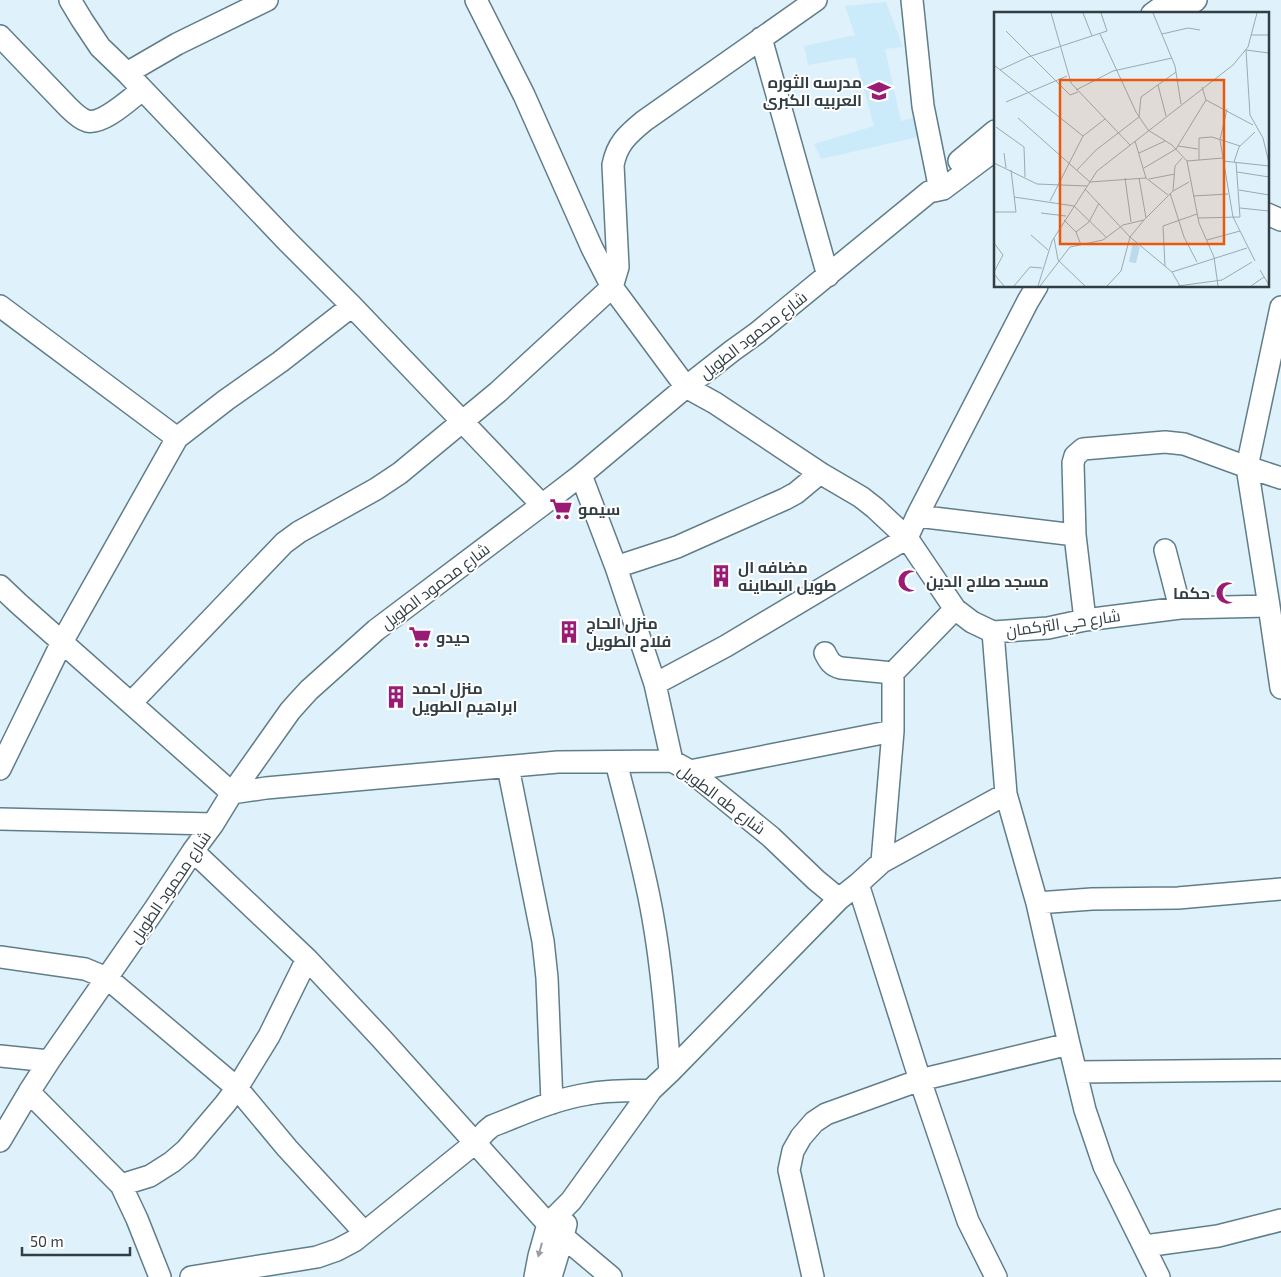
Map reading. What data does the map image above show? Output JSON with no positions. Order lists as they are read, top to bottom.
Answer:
{
  "streets": {
    "street": ["شارع محمود الطويل", "شارع حي التركمان", "شارع طه الطويل"]
  },
  "crossings": [
    ["شارع محمود الطويل", "شارع حي التركمان"],
    ["شارع محمود الطويل", "شارع طه الطويل"]
  ],
  "places": {
    "school or university": ["مدرسه الثوره العربيه الكبرى"],
    "supermarket": ["سيمو", "حيدو"],
    "building": ["مضافه ال طويل البطاينه", "منزل الحاج فلاح الطويل", "منزل احمد ابراهيم الطويل"],
    "mosque": ["مسجد صلاح الدين", "حكما"]
  },
  "scale_bar": "50 m"
}
